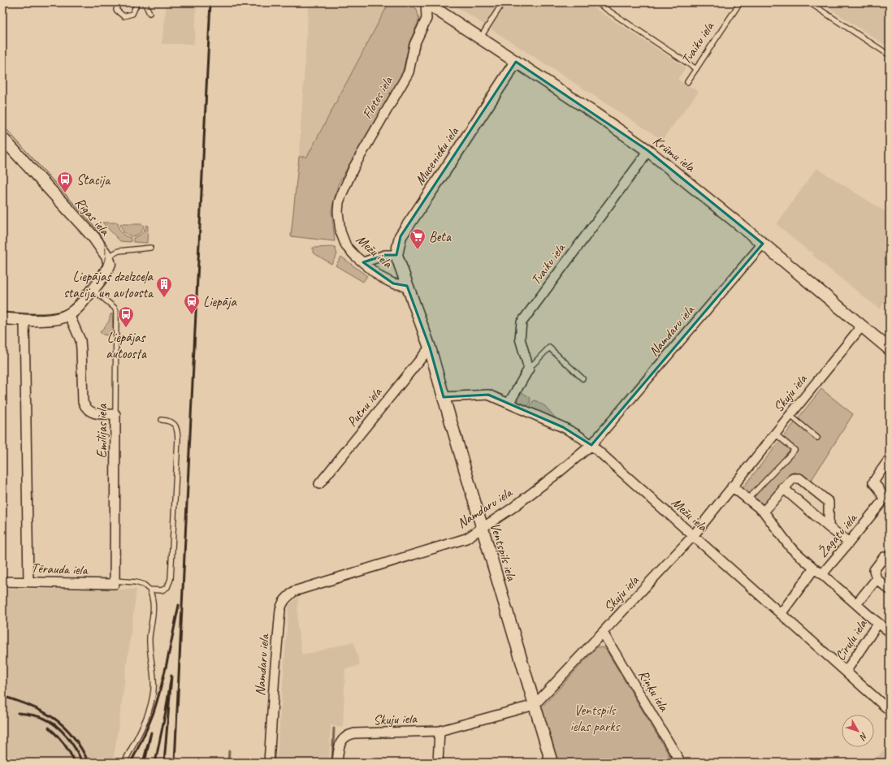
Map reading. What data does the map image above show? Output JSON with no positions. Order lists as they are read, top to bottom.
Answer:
{
  "streets": {
    "street": [
      "Tvaiku iela",
      "Flotes iela",
      "Krūmu iela",
      "Mucenieku iela",
      "Rīgas iela",
      "Mežu iela",
      "Namdaru iela",
      "Skuju iela",
      "Putnu iela",
      "Emīlijas iela",
      "Žagatu iela",
      "Ventspils iela",
      "Tērauda iela",
      "Cīruļu iela",
      "Riņķu iela"
    ]
  },
  "crossings": [
    ["Tvaiku iela", "Krūmu iela"],
    ["Flotes iela", "Krūmu iela"],
    ["Flotes iela", "Mežu iela"],
    ["Krūmu iela", "Mucenieku iela"],
    ["Krūmu iela", "Namdaru iela"],
    ["Krūmu iela", "Skuju iela"],
    ["Mucenieku iela", "Mežu iela"],
    ["Rīgas iela", "Emīlijas iela"],
    ["Mežu iela", "Namdaru iela"],
    ["Mežu iela", "Skuju iela"],
    ["Mežu iela", "Putnu iela"],
    ["Mežu iela", "Žagatu iela"],
    ["Mežu iela", "Ventspils iela"],
    ["Mežu iela", "Cīruļu iela"],
    ["Namdaru iela", "Ventspils iela"],
    ["Skuju iela", "Ventspils iela"],
    ["Skuju iela", "Riņķu iela"],
    ["Putnu iela", "Ventspils iela"],
    ["Emīlijas iela", "Tērauda iela"]
  ],
  "parks": ["Ventspils ielas parks"],
  "places": {
    "bus stop": ["Stacija", "Liepājas autoosta"],
    "supermarket": ["Beta"],
    "building": ["Liepājas dzelzceļa stacija un autoosta"],
    "station": ["Liepāja"]
  },
  "north": "bottom right"
}
